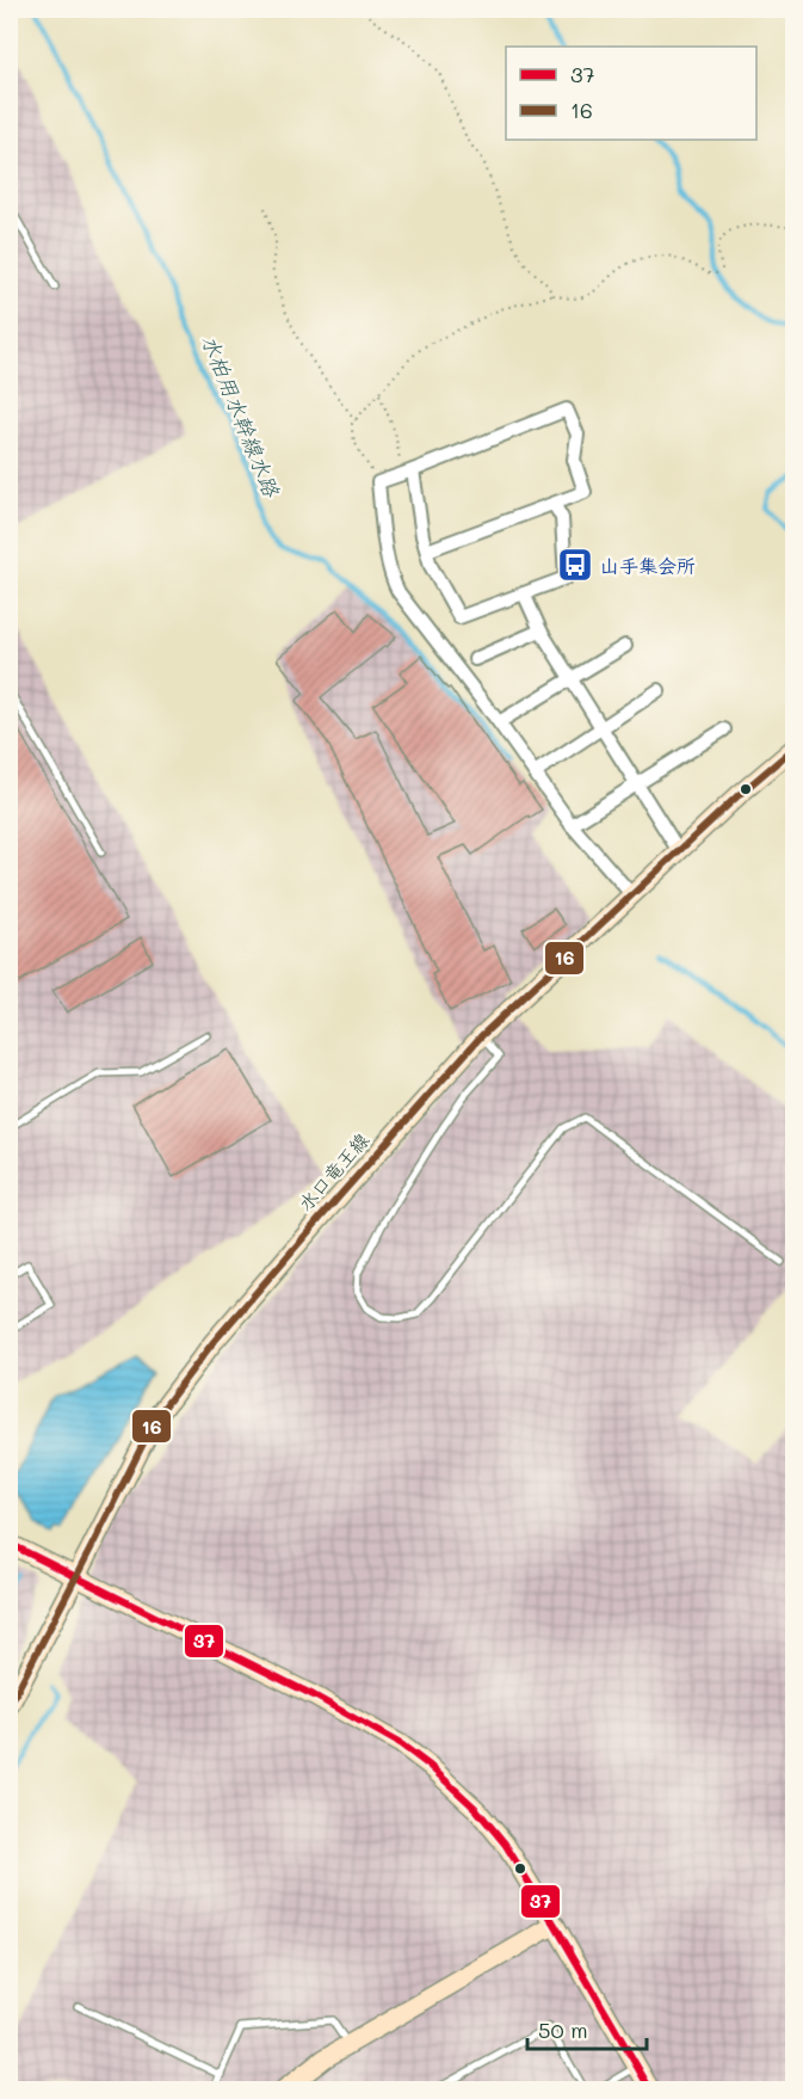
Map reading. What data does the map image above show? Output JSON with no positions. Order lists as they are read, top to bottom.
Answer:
{
  "streets": {
    "main road": ["水口竜王線"]
  },
  "water": ["水柏用水幹線水路"],
  "places": {
    "bus stop": ["山手集会所"]
  },
  "lines": ["transit line 16", "transit line 37"],
  "legend": ["37", "16"],
  "scale_bar": "50 m"
}
